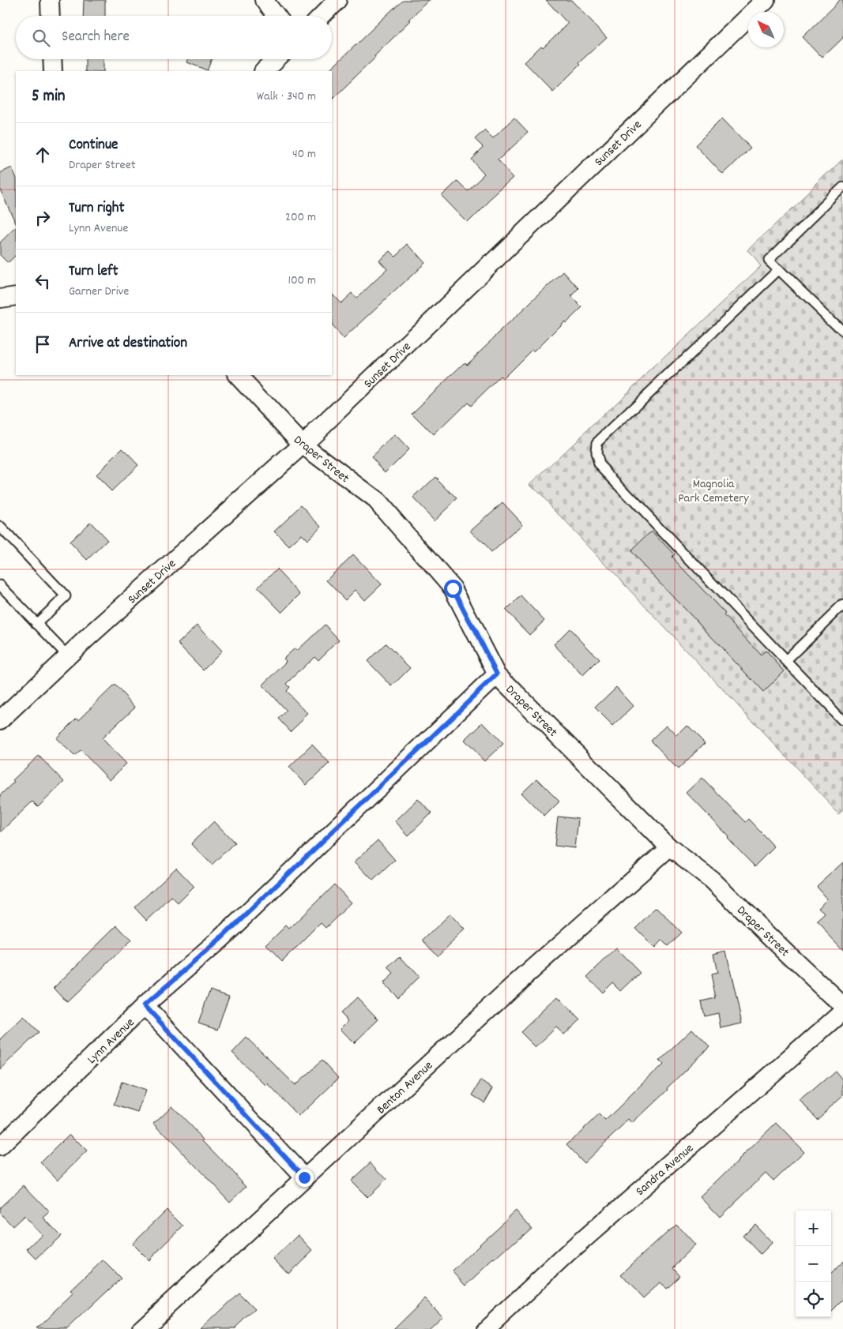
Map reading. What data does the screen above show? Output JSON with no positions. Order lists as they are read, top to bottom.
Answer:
{
  "streets": {
    "street": [
      "Sunset Drive",
      "Draper Street",
      "Lynn Avenue",
      "Benton Avenue",
      "Sandra Avenue"
    ]
  },
  "crossings": [
    ["Sunset Drive", "Draper Street"],
    ["Draper Street", "Lynn Avenue"],
    ["Draper Street", "Benton Avenue"]
  ],
  "parks": ["Magnolia Park Cemetery"],
  "north": "top left",
  "page": {
    "search": "Search here",
    "heading": ["5 min", "Walk · 340 m"],
    "list": [
      ["Continue", "Draper Street", "40 m"],
      ["Turn right", "Lynn Avenue", "200 m"],
      ["Turn left", "Garner Drive", "100 m"],
      "Arrive at destination"
    ],
    "map_buttons": ["+", "−"]
  }
}
